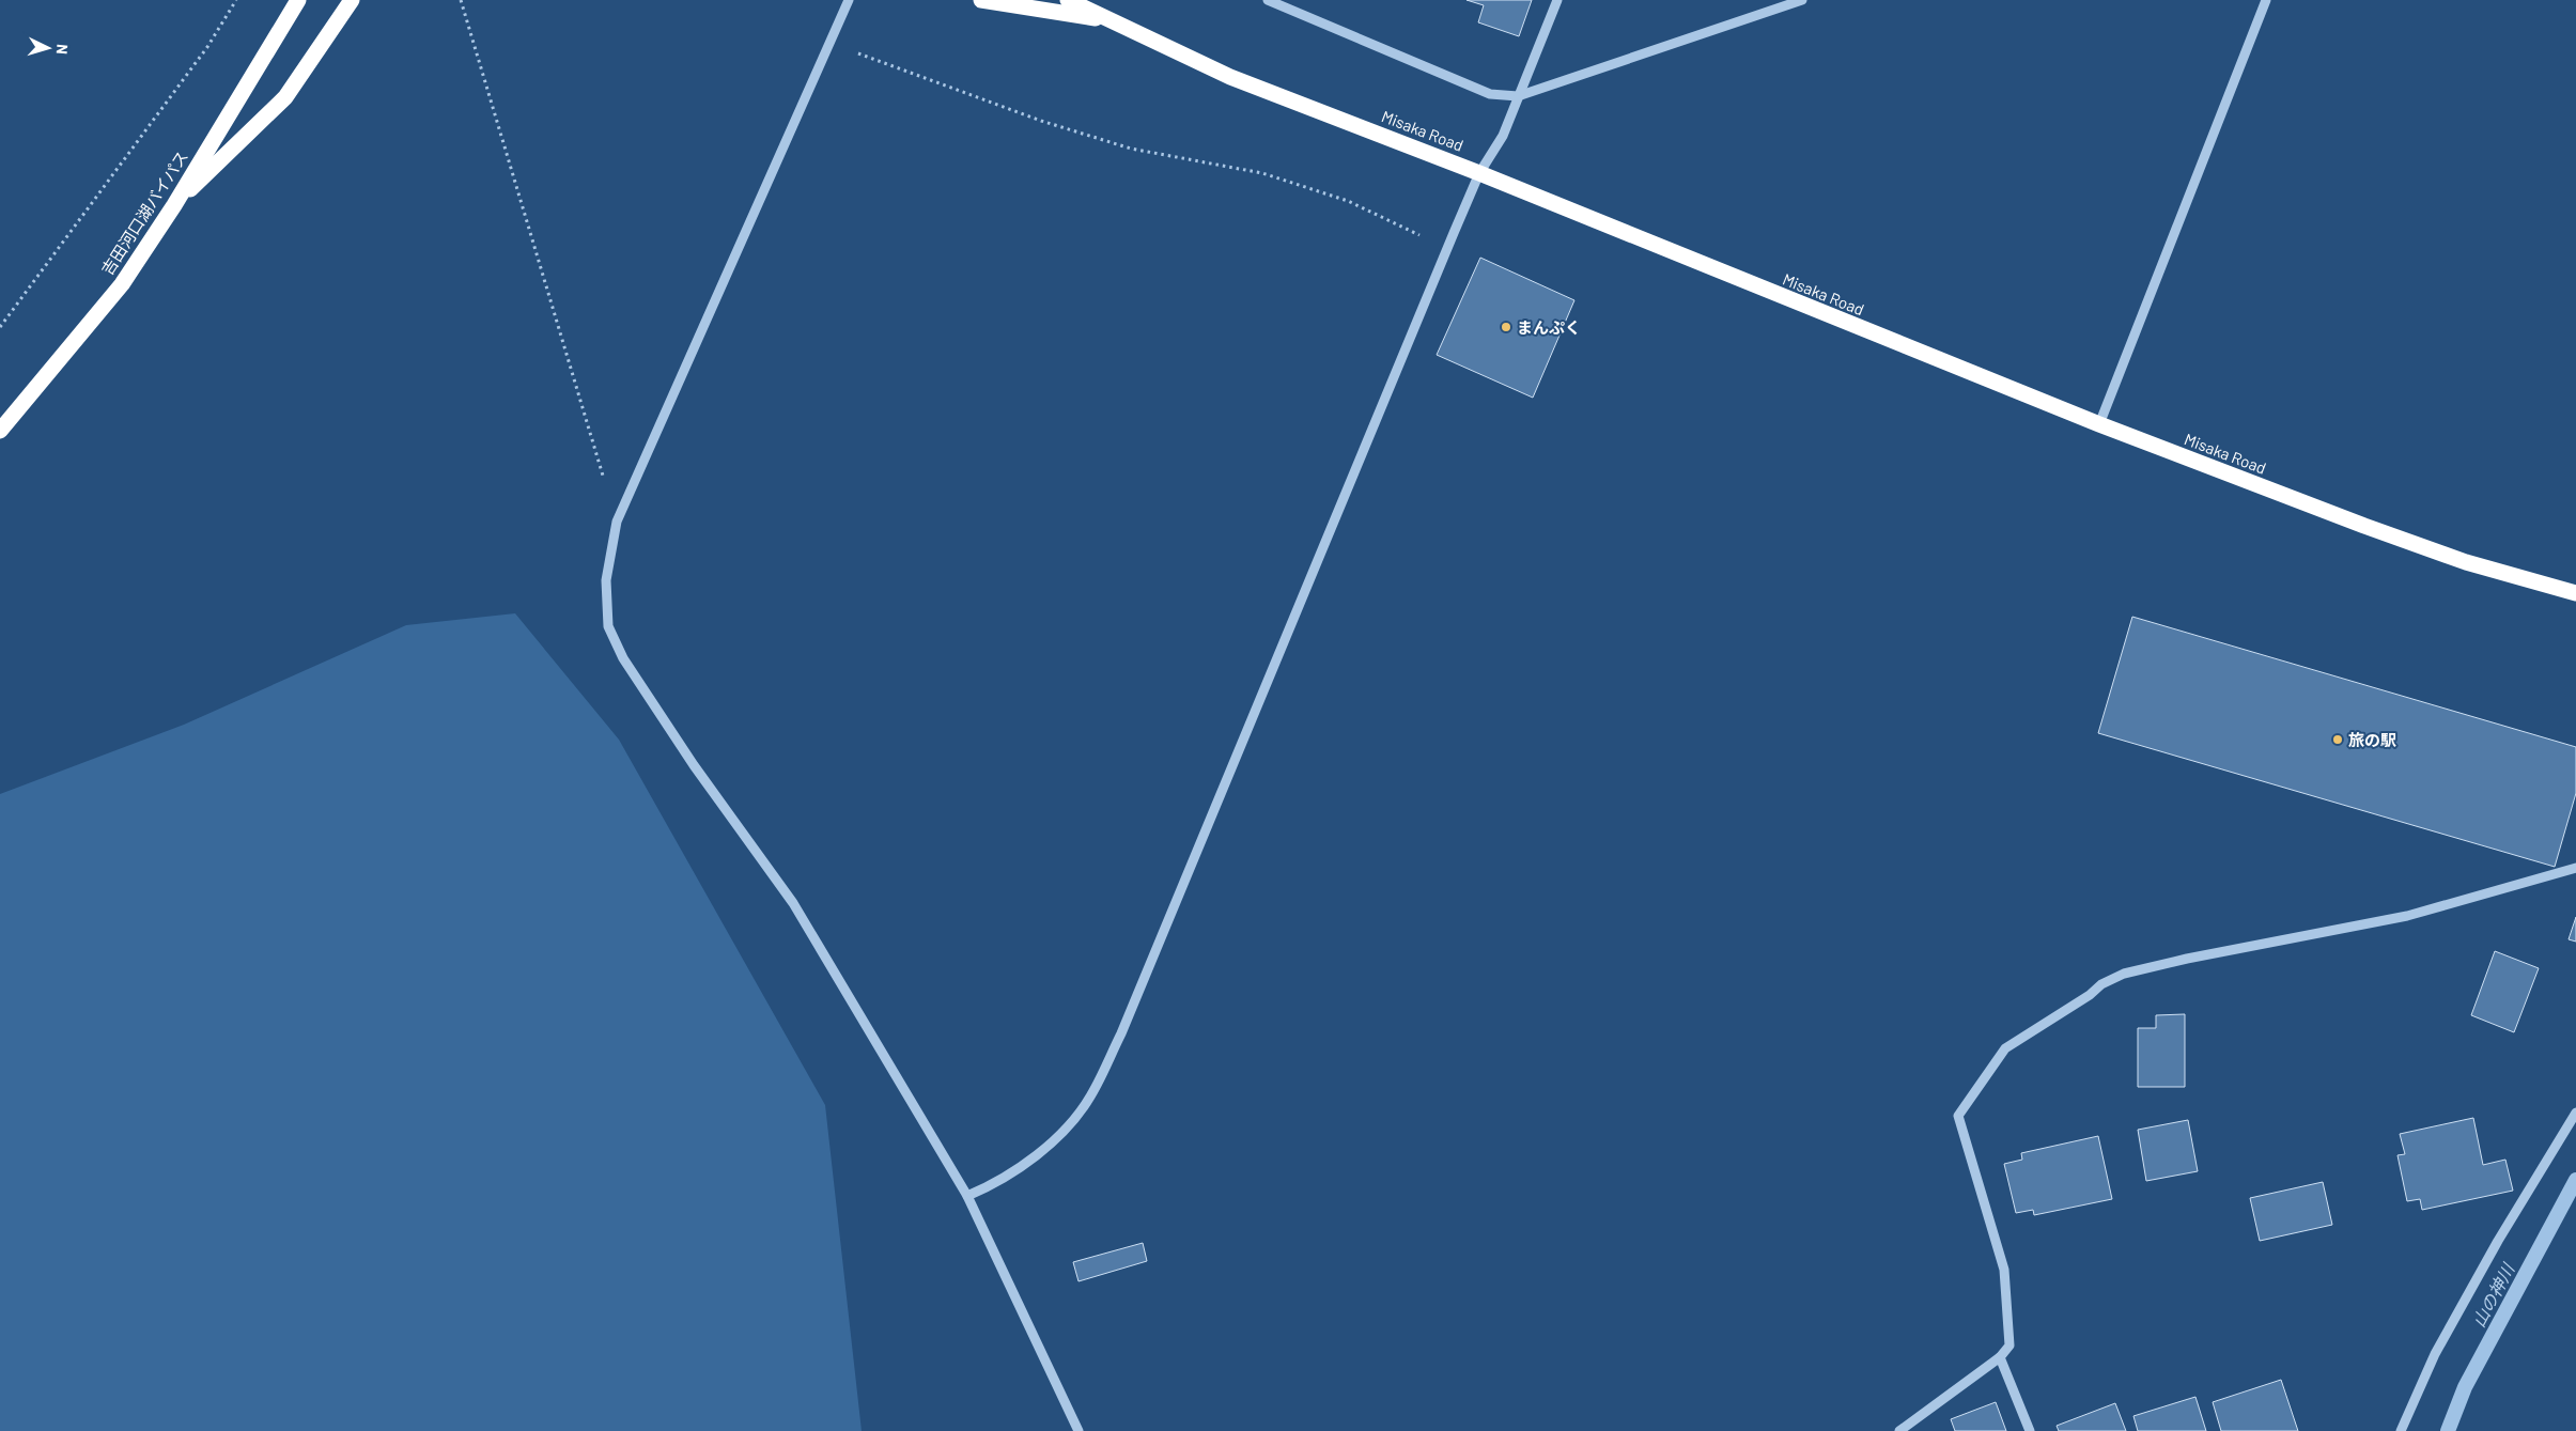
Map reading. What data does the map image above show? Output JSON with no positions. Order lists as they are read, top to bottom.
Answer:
{
  "streets": {
    "highway": ["Misaka Road", "吉田河口湖バイパス"]
  },
  "water": ["山の神川"],
  "places": ["まんぷく", "旅の駅"],
  "north": "right"
}
